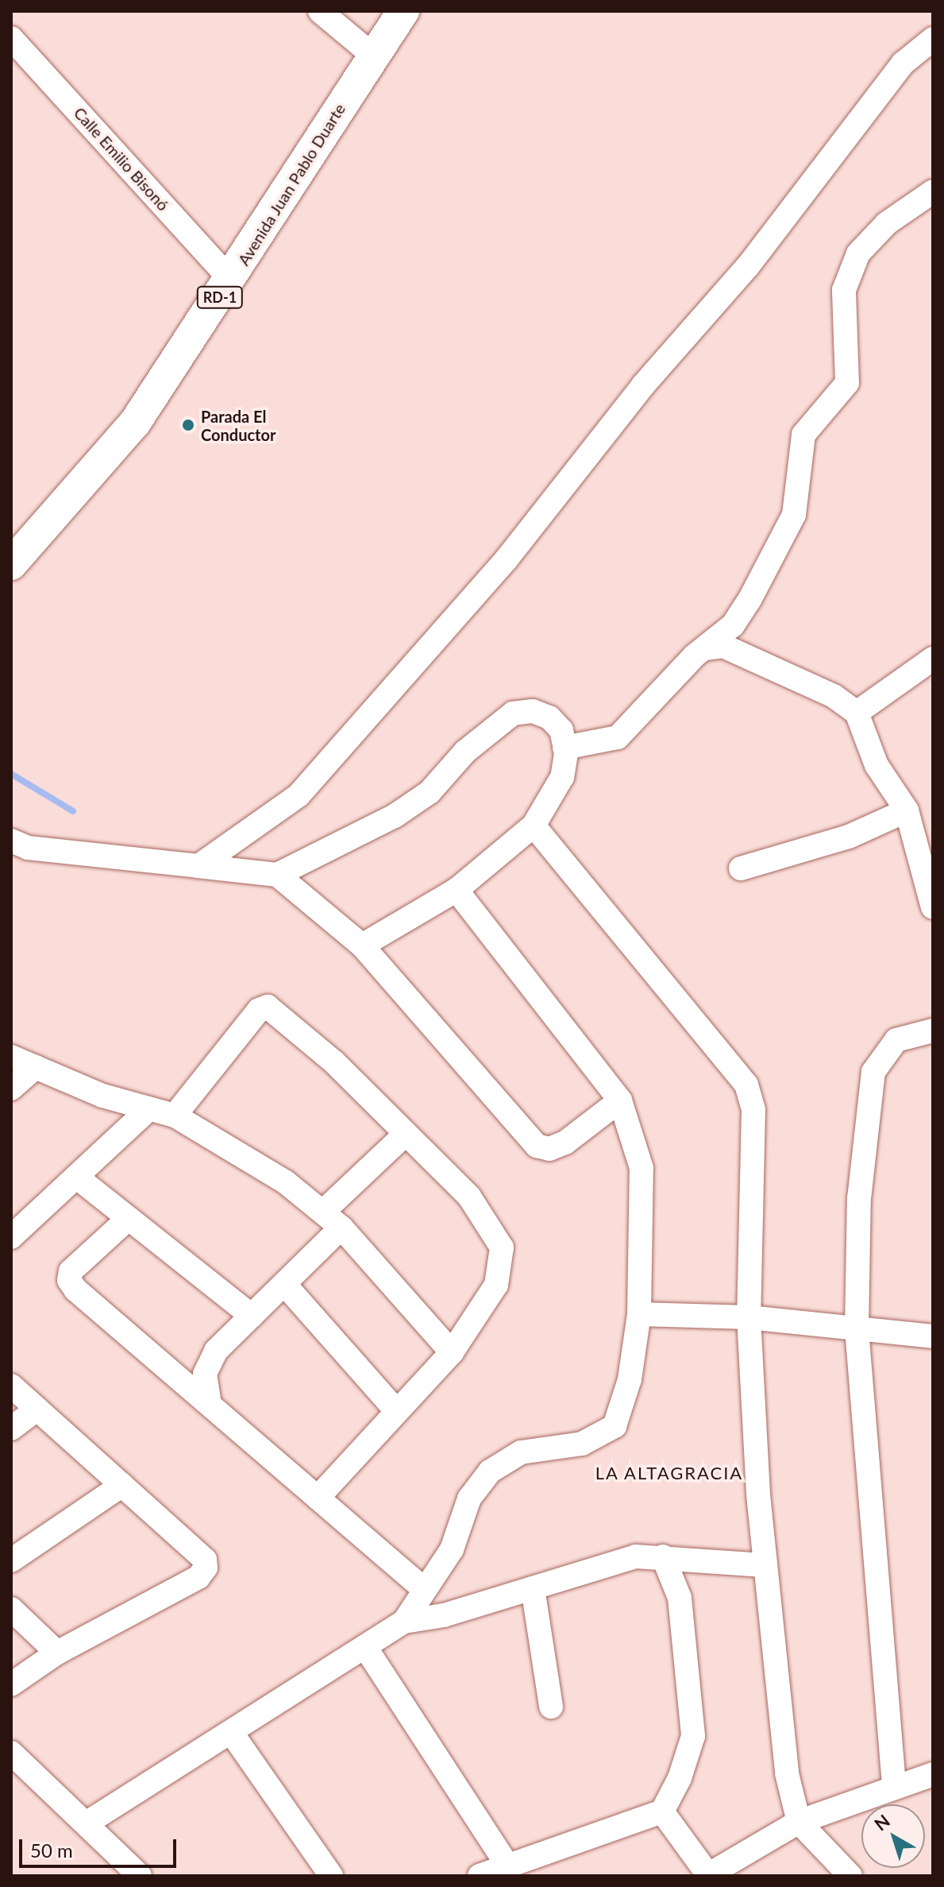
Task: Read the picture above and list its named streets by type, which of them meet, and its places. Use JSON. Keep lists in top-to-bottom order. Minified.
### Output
{"streets":{"main road":["Avenida Juan Pablo Duarte","RD-1"],"street":["Calle Emilio Bisonó"]},"crossings":[["Calle Emilio Bisonó","Avenida Juan Pablo Duarte"]],"districts":["LA ALTAGRACIA"],"places":["Parada El Conductor"],"scale_bar":"50 m","north":"top left"}
